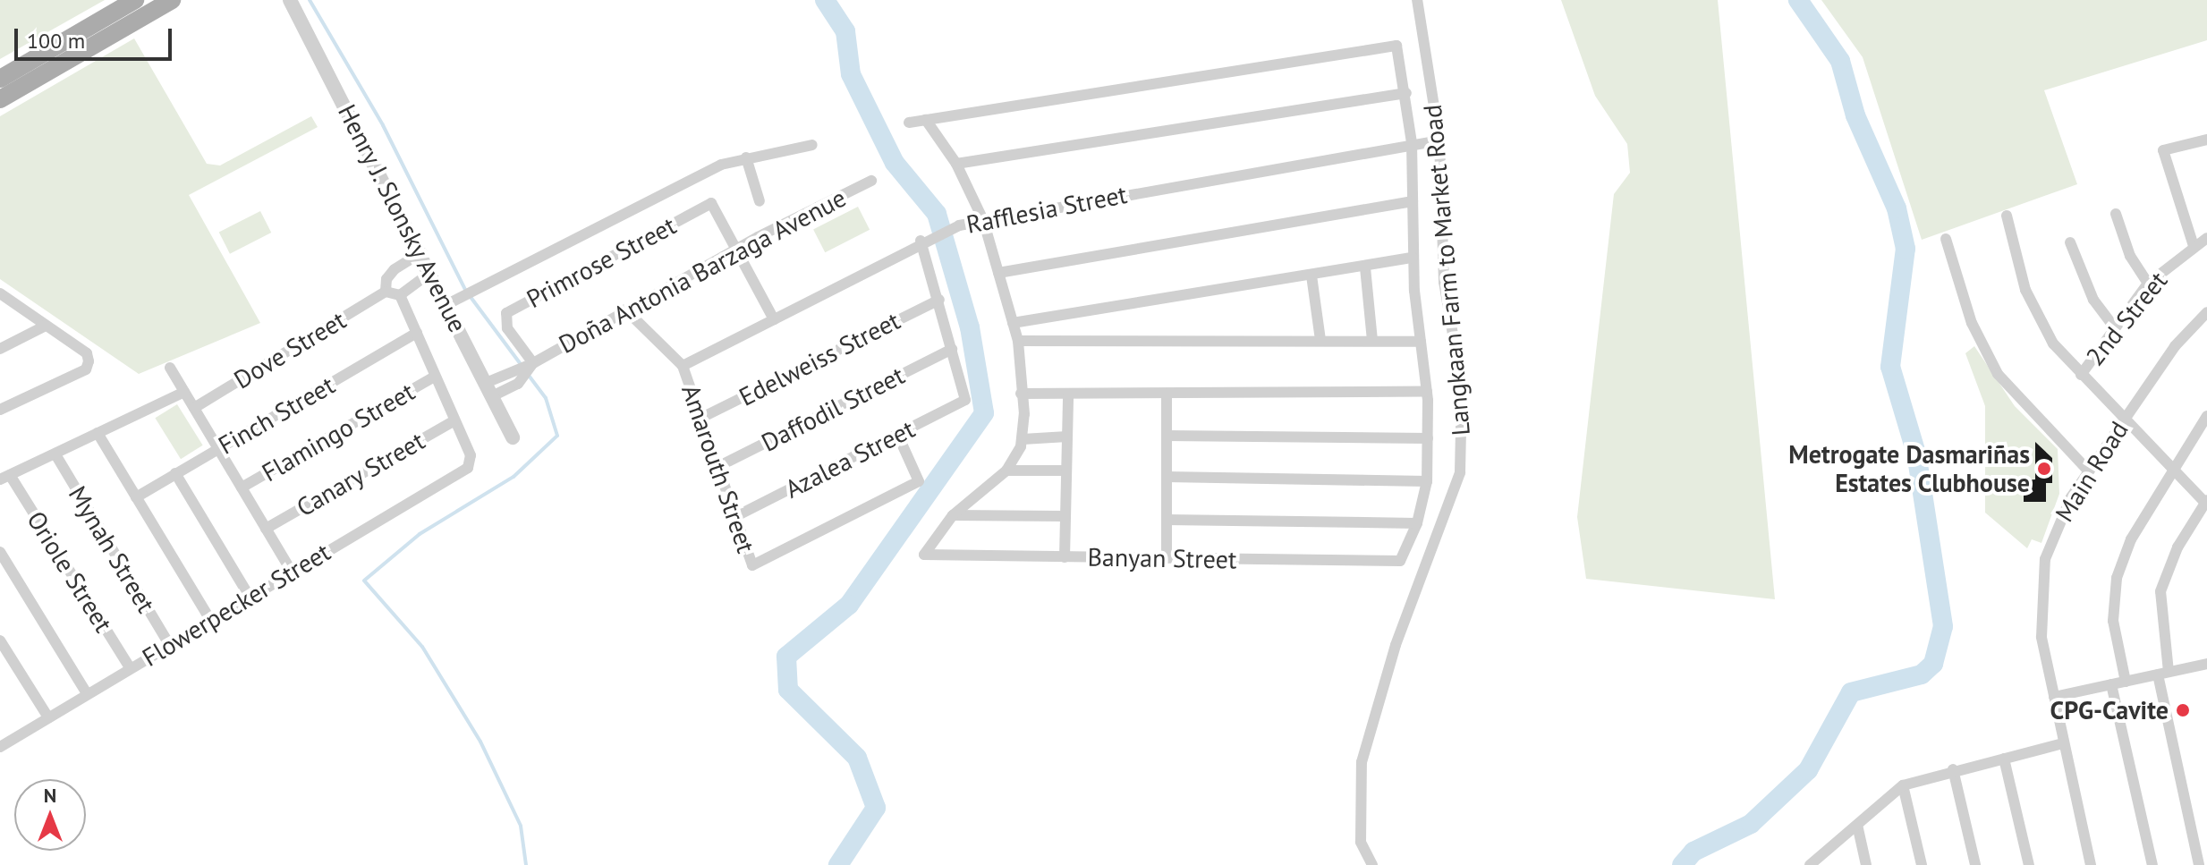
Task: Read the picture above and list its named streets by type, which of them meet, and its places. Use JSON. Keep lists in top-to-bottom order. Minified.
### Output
{"streets":{"street":["Rafflesia Street","Henry J. Slonsky Avenue","Primrose Street","Langkaan Farm to Market Road","Doña Antonia Barzaga Avenue","2nd Street","Dove Street","Edelweiss Street","Daffodil Street","Finch Street","Flamingo Street","Azalea Street","Amarouth Street","Main Road","Canary Street","Mynah Street","Banyan Street","Oriole Street","Flowerpecker Street"]},"crossings":[["Rafflesia Street","Langkaan Farm to Market Road"],["Rafflesia Street","Amarouth Street"],["Henry J. Slonsky Avenue","Doña Antonia Barzaga Avenue"],["Henry J. Slonsky Avenue","Dove Street"],["Primrose Street","Doña Antonia Barzaga Avenue"],["Doña Antonia Barzaga Avenue","Amarouth Street"],["Edelweiss Street","Amarouth Street"],["Daffodil Street","Azalea Street"],["Daffodil Street","Amarouth Street"],["Azalea Street","Amarouth Street"],["Canary Street","Flowerpecker Street"],["Mynah Street","Flowerpecker Street"],["Oriole Street","Flowerpecker Street"]],"places":["Metrogate Dasmariñas Estates Clubhouse","CPG-Cavite"],"scale_bar":"100 m","north":"top"}
